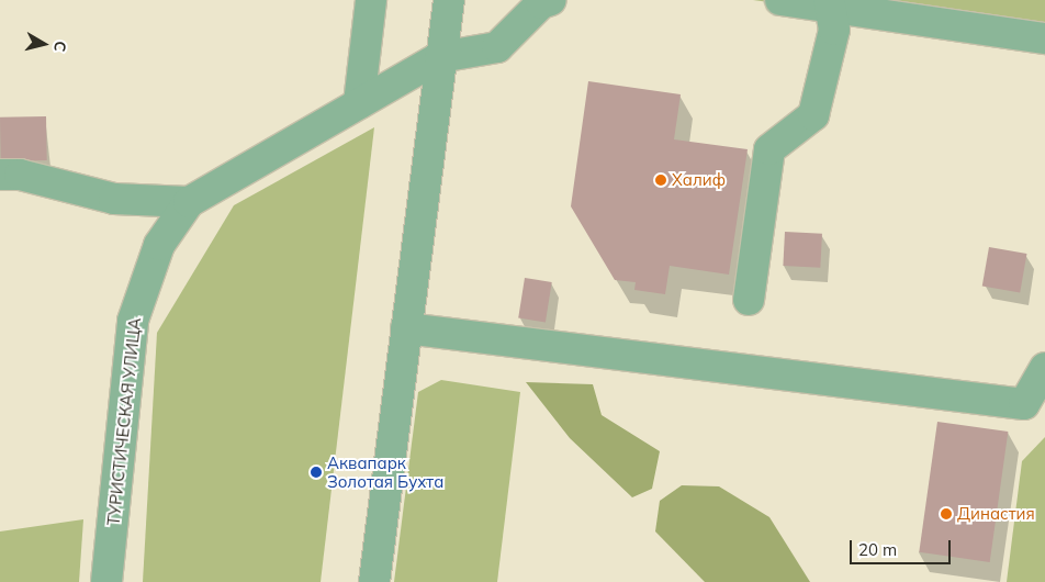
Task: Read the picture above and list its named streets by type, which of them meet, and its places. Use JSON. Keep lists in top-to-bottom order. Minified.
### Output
{"streets":{"street":["ТУРИСТИЧЕСКАЯ УЛИЦА"]},"places":["Халиф","Аквапарк Золотая Бухта","Династия"],"scale_bar":"20 m","north":"right"}
